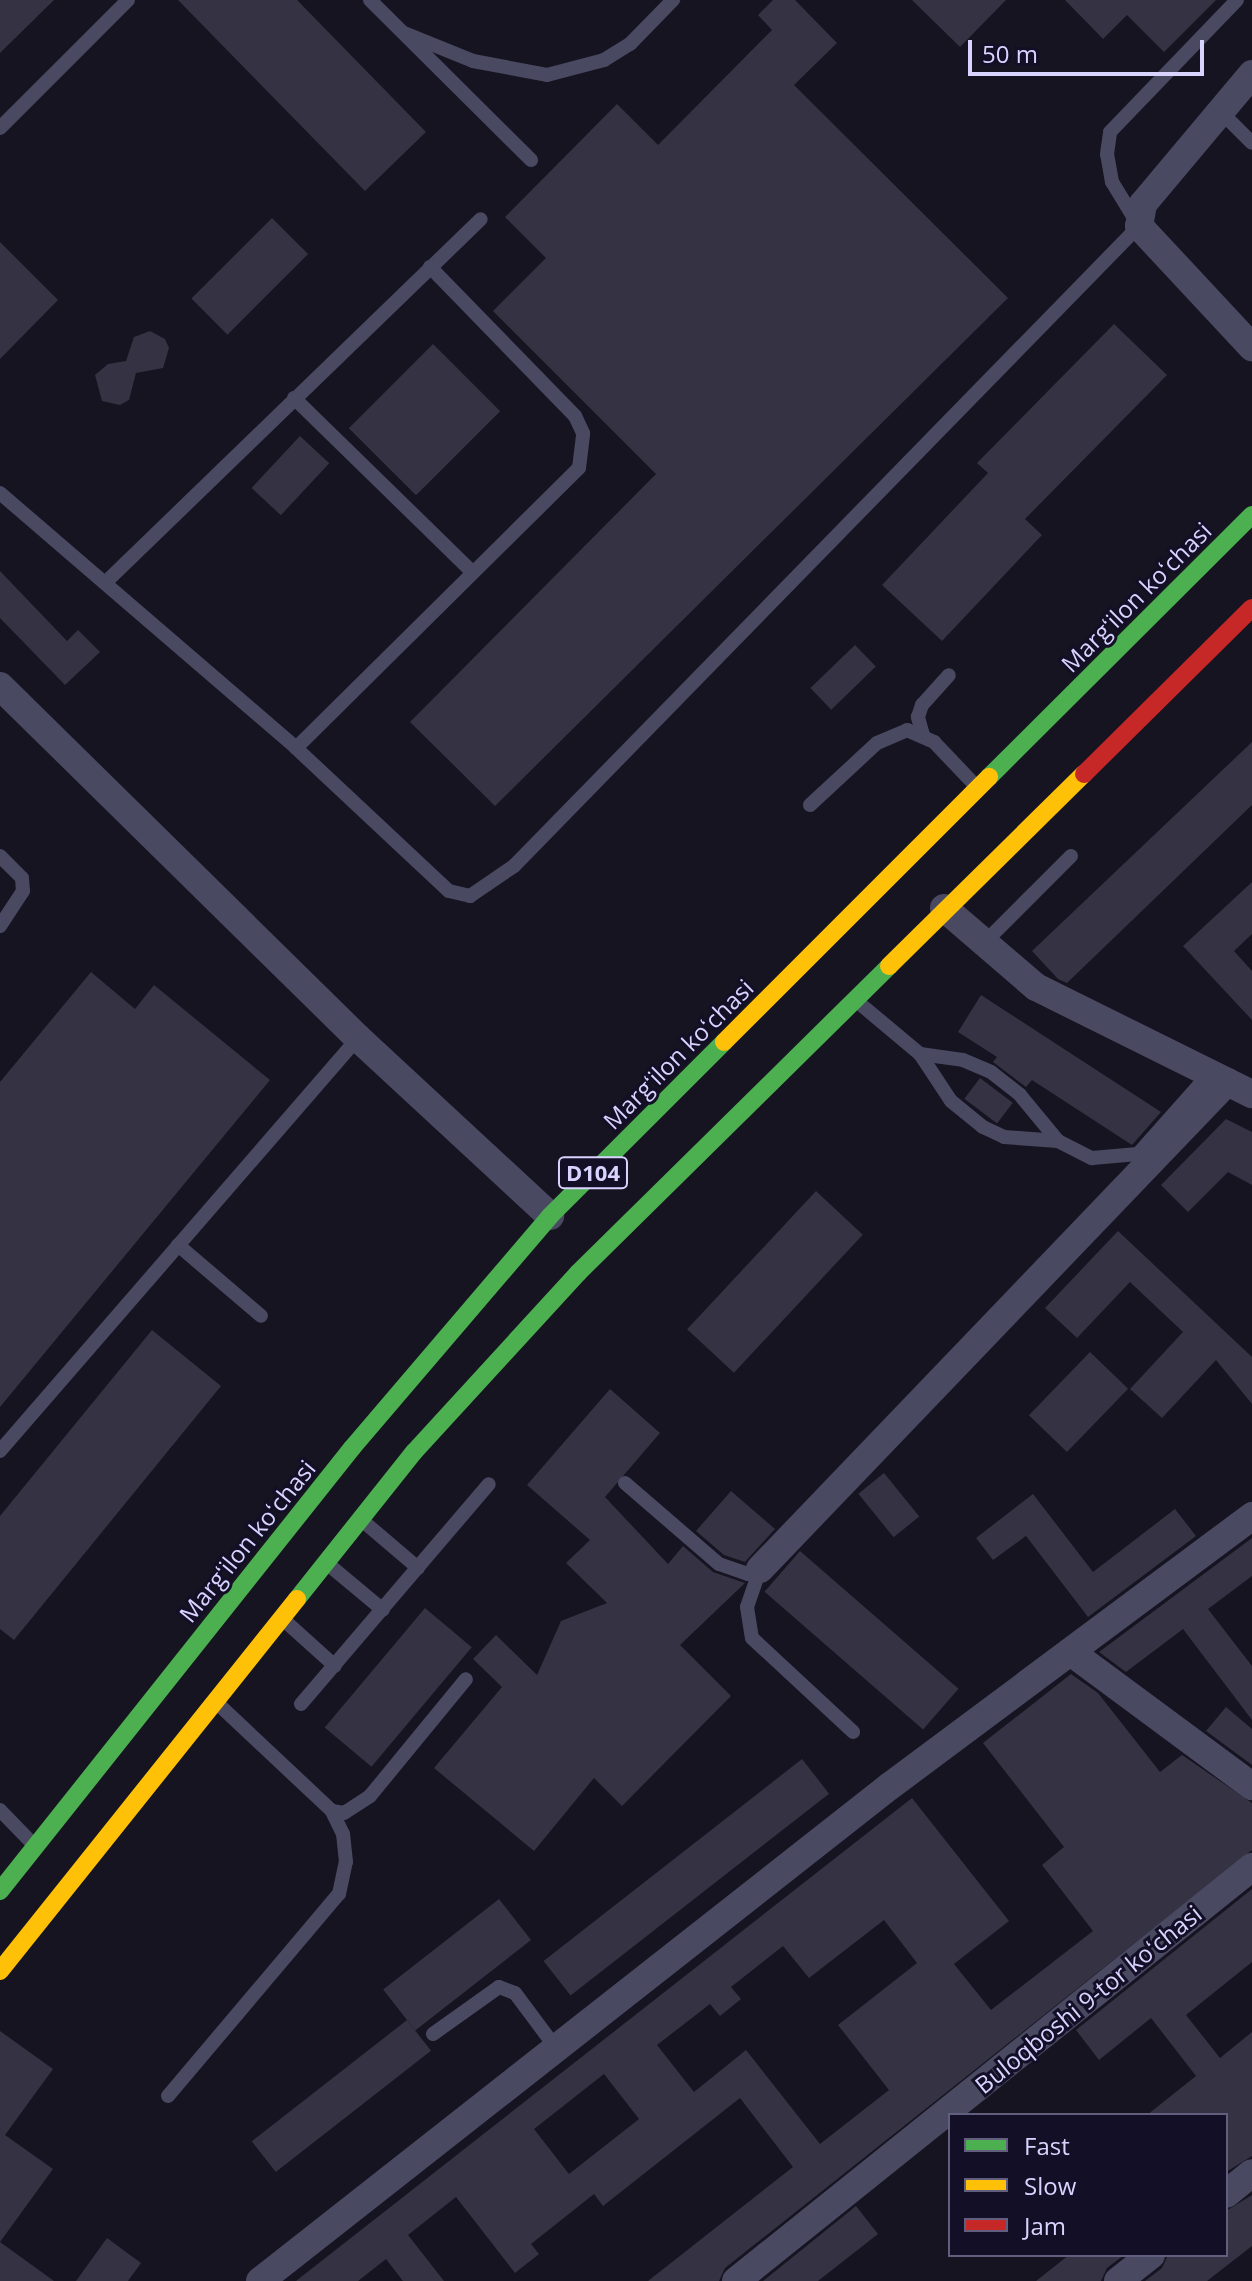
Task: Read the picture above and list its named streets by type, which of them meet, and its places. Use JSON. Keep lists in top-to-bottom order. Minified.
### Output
{"streets":{"main road":["Margʻilon koʻchasi","D104"],"street":["Buloqboshi 9-tor koʻchasi"]},"legend":["Fast","Slow","Jam"],"scale_bar":"50 m"}
